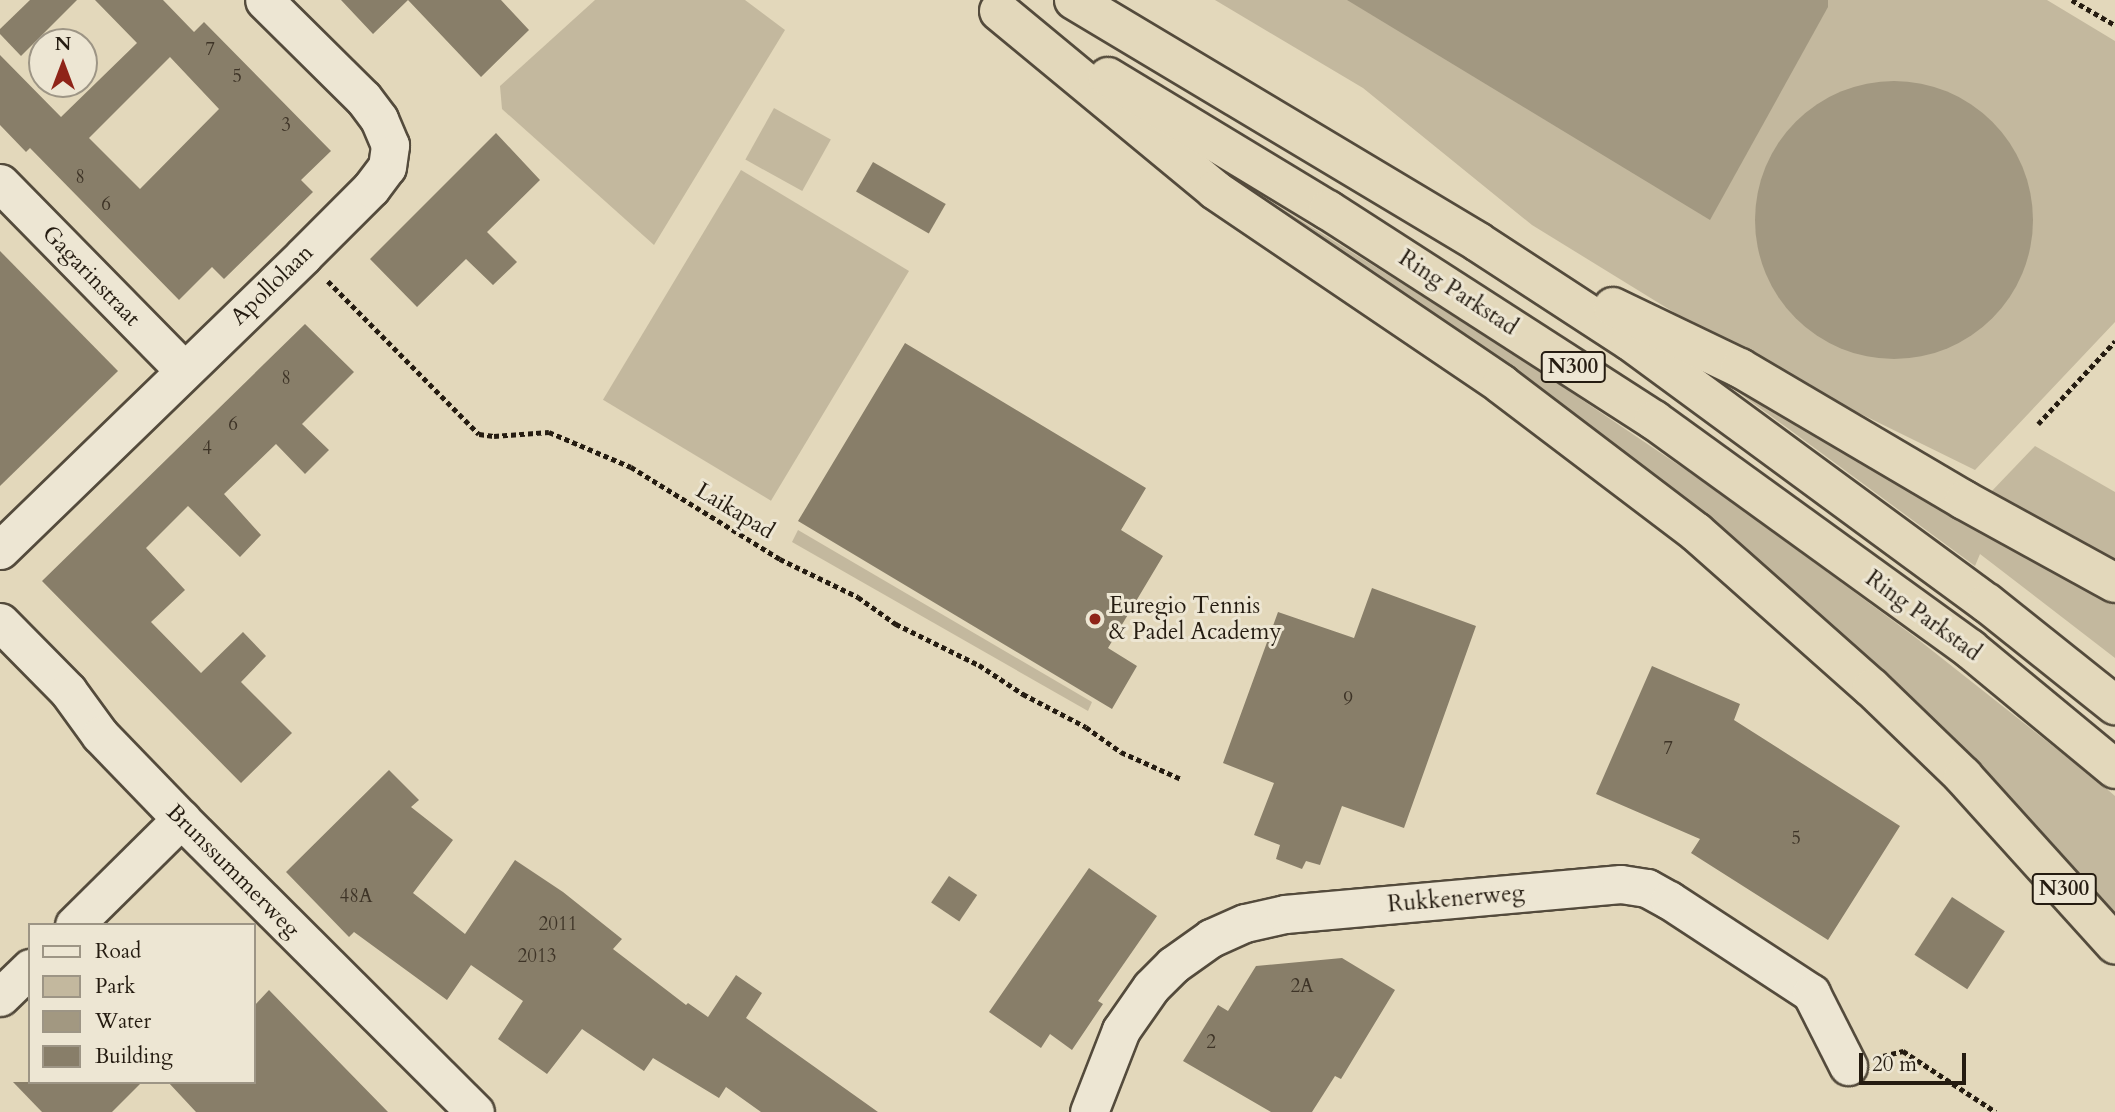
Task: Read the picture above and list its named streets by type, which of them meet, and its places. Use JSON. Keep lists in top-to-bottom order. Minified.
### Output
{"streets":{"highway":["Ring Parkstad","N300"],"street":["Gagarinstraat","Apollolaan","Brunssummerweg","Rukkenerweg"],"path":["Laikapad"]},"crossings":[["Gagarinstraat","Apollolaan"],["Apollolaan","Laikapad"],["Ring Parkstad","N300"]],"places":["Euregio Tennis & Padel Academy"],"house_numbers":["7","5","3","8","6","8","6","4","9","7","5","48A","2011","2013","2A","2"],"legend":["Road","Park","Water","Building"],"scale_bar":"20 m","north":"top"}
